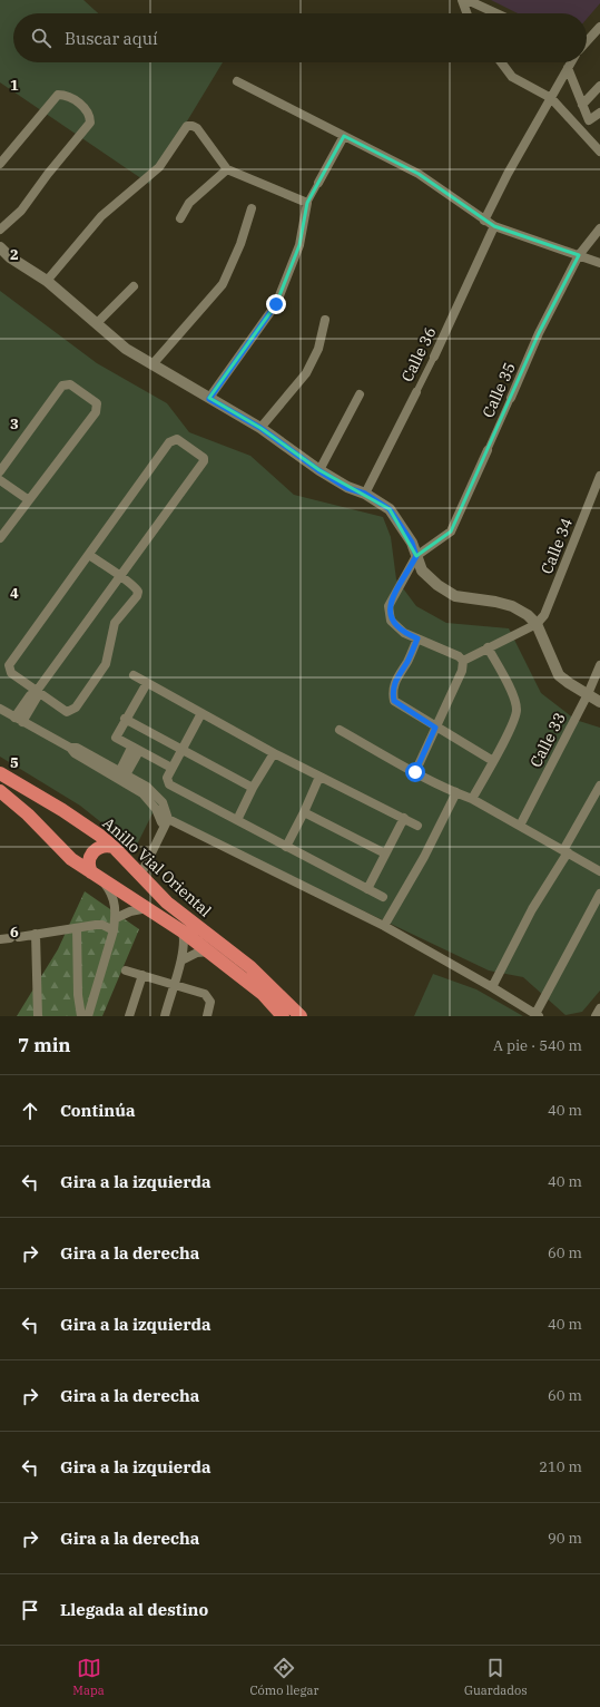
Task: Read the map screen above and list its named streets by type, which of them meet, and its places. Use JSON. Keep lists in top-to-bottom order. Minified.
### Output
{"streets":{"highway":["Anillo Vial Oriental"],"street":["Calle 36","Calle 35","Calle 34","Calle 33"]},"page":{"search":"Buscar aquí","heading":["7 min","A pie · 540 m"],"list":[["Continúa","40 m"],["Gira a la izquierda","40 m"],["Gira a la derecha","60 m"],["Gira a la izquierda","40 m"],["Gira a la derecha","60 m"],["Gira a la izquierda","210 m"],["Gira a la derecha","90 m"],"Llegada al destino"],"nav":["Mapa","Cómo llegar","Guardados"]},"grid":{"rows":["1","2","3","4","5","6"]}}
